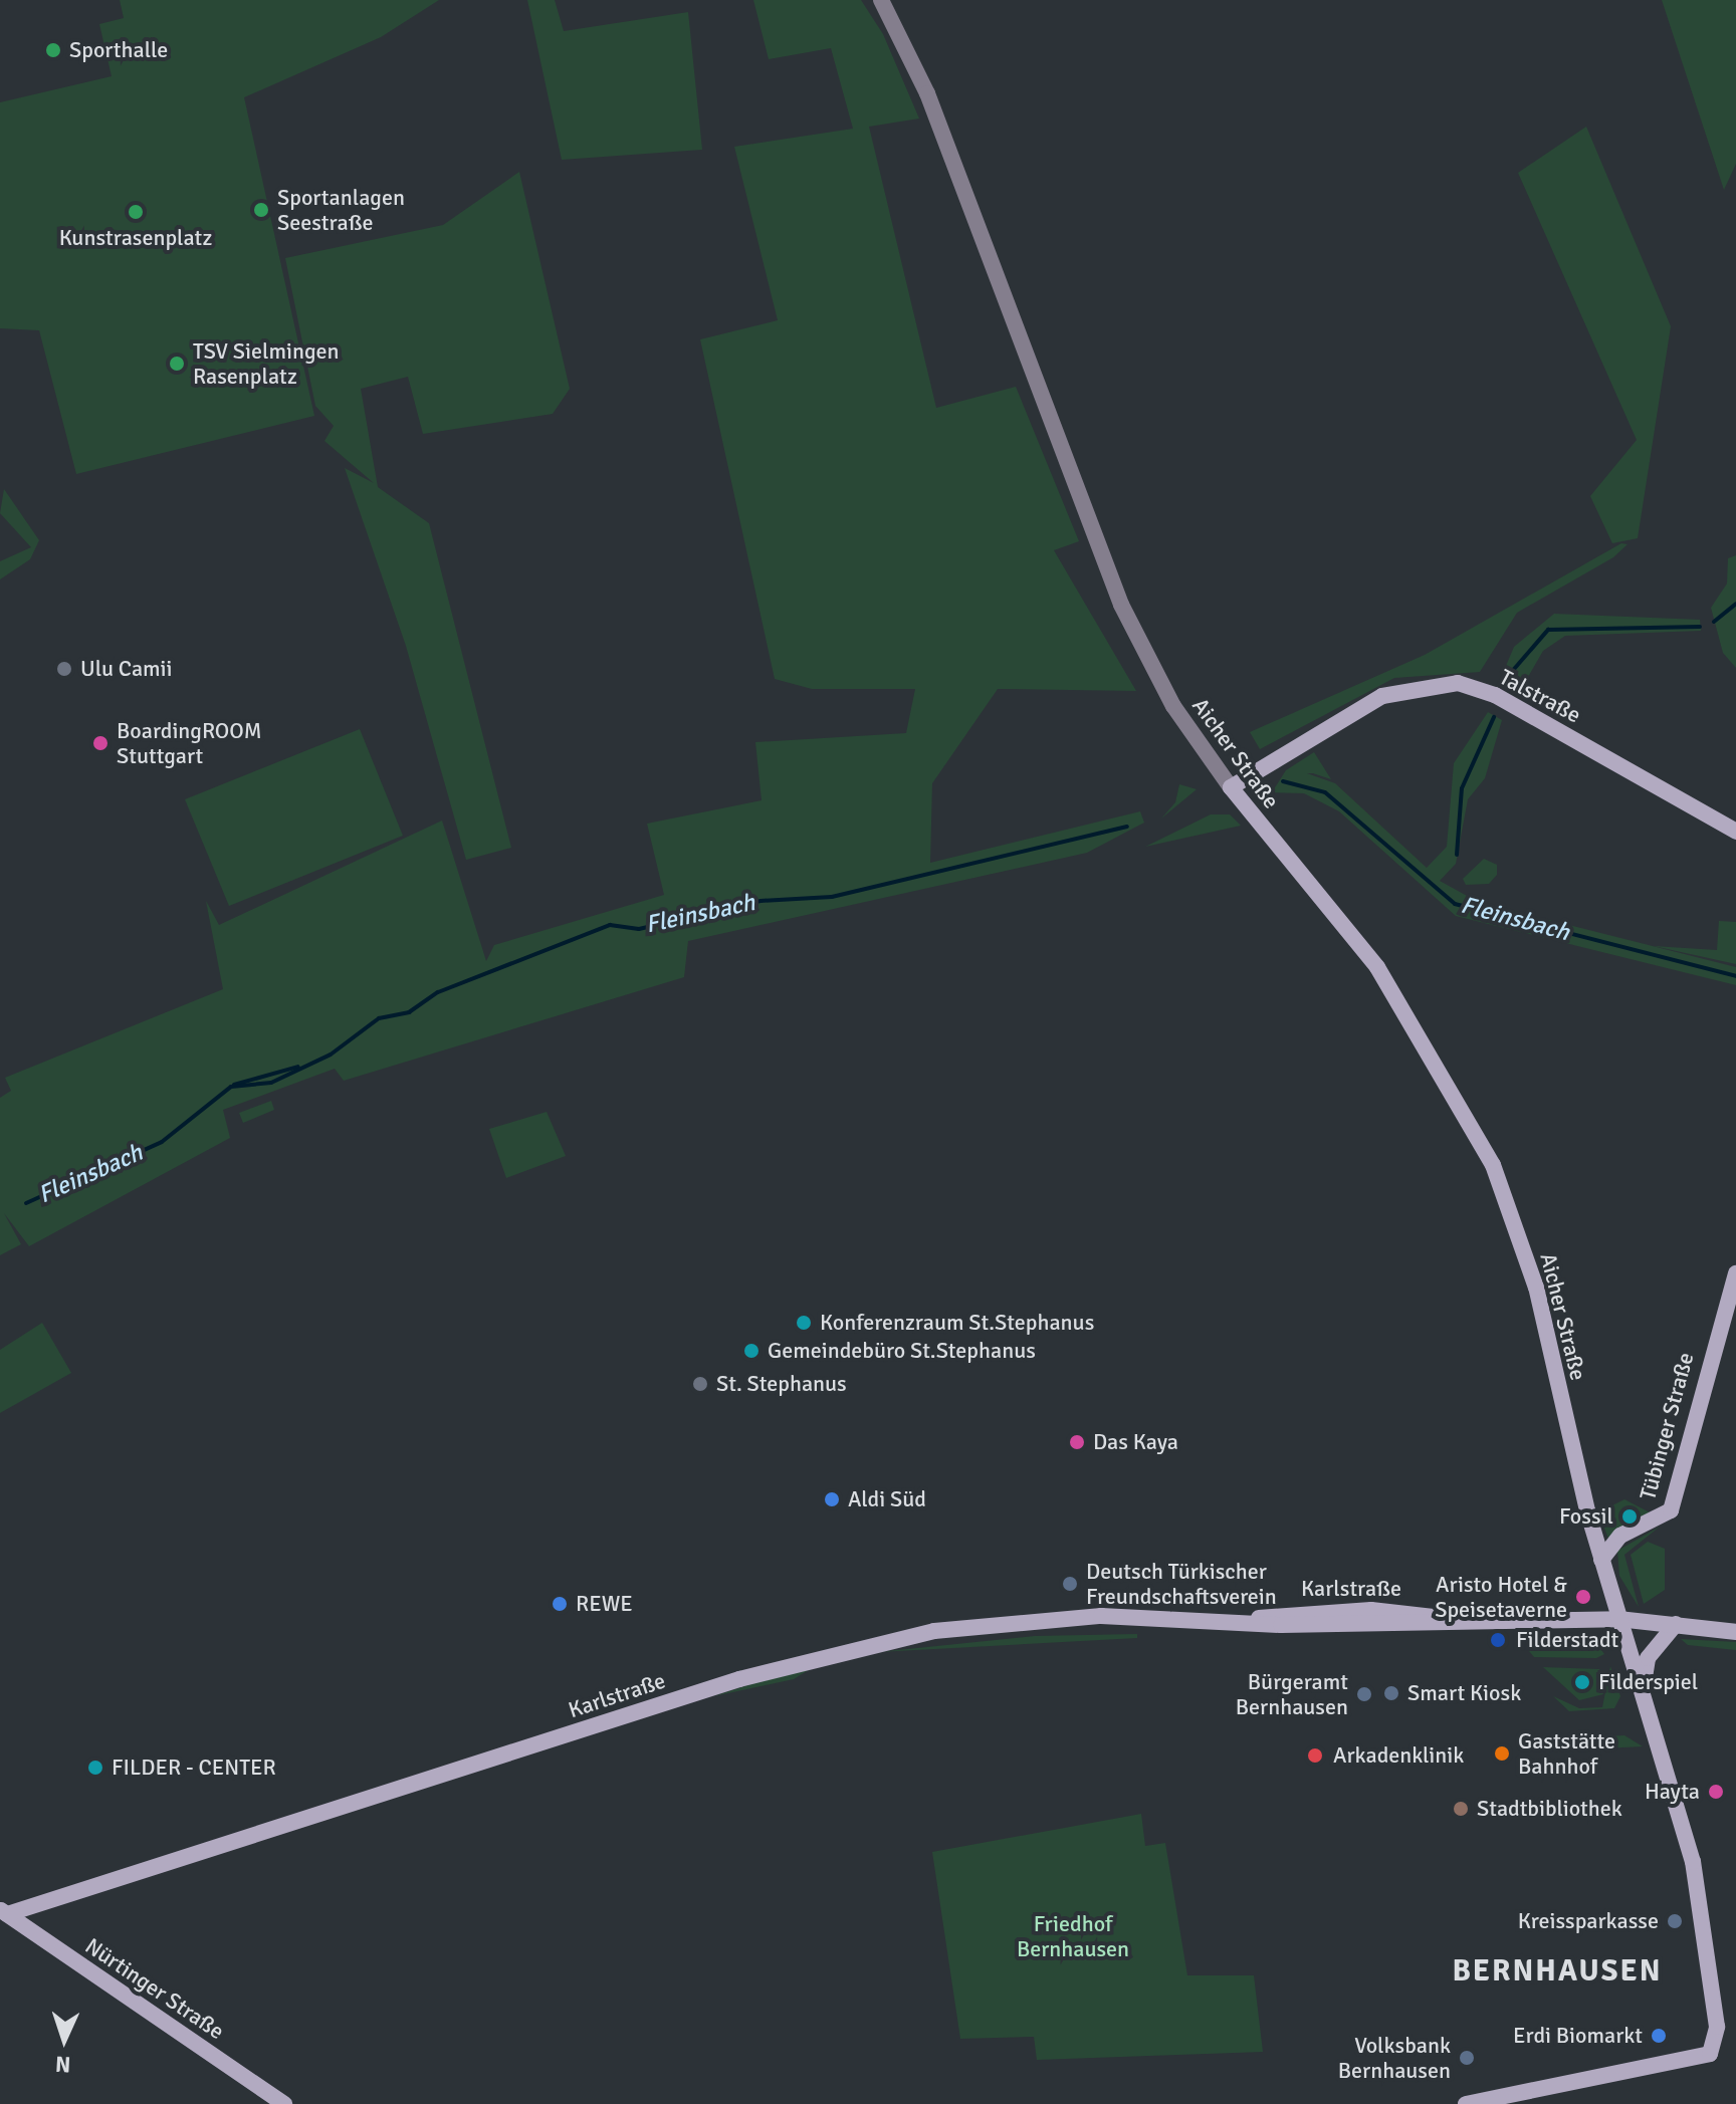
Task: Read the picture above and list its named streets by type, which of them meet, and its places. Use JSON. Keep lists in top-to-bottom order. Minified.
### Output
{"streets":{"main road":["Talstraße","Aicher Straße","Tübinger Straße","Karlstraße","Nürtinger Straße"]},"crossings":[["Talstraße","Aicher Straße"],["Aicher Straße","Tübinger Straße"],["Aicher Straße","Karlstraße"],["Karlstraße","Nürtinger Straße"]],"districts":["BERNHAUSEN"],"water":["Fleinsbach"],"parks":["Friedhof Bernhausen"],"places":["Sporthalle","Sportanlagen Seestraße","Kunstrasenplatz","TSV Sielmingen Rasenplatz","Ulu Camii","BoardingROOM Stuttgart","Konferenzraum St.Stephanus","Gemeindebüro St.Stephanus","St. Stephanus","Das Kaya","Aldi Süd","Fossil","Deutsch Türkischer Freundschaftsverein","Aristo Hotel & Speisetaverne","REWE","Filderstadt","Filderspiel","Smart Kiosk","Bürgeramt Bernhausen","Gaststätte Bahnhof","Arkadenklinik","FILDER - CENTER","Hayta","Stadtbibliothek","Kreissparkasse","Erdi Biomarkt","Volksbank Bernhausen"],"north":"bottom"}
